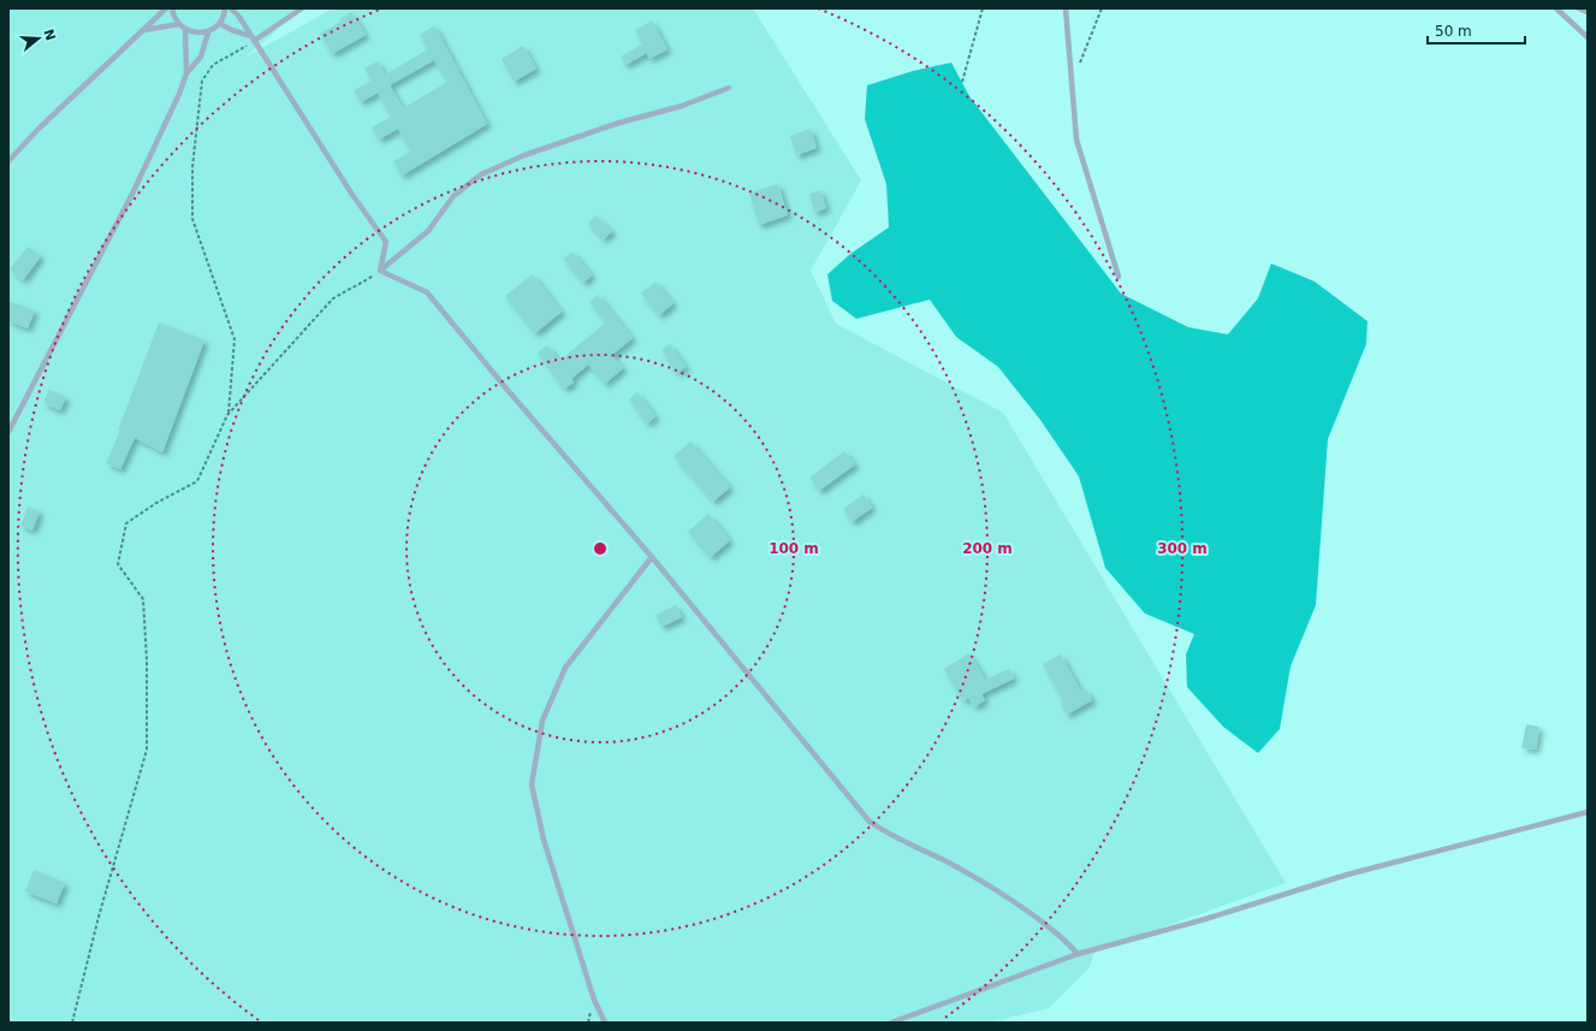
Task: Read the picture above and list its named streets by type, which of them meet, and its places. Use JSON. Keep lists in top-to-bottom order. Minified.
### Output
{"scale_bar":"50 m","north":"right","rings":["100 m","200 m","300 m"]}
